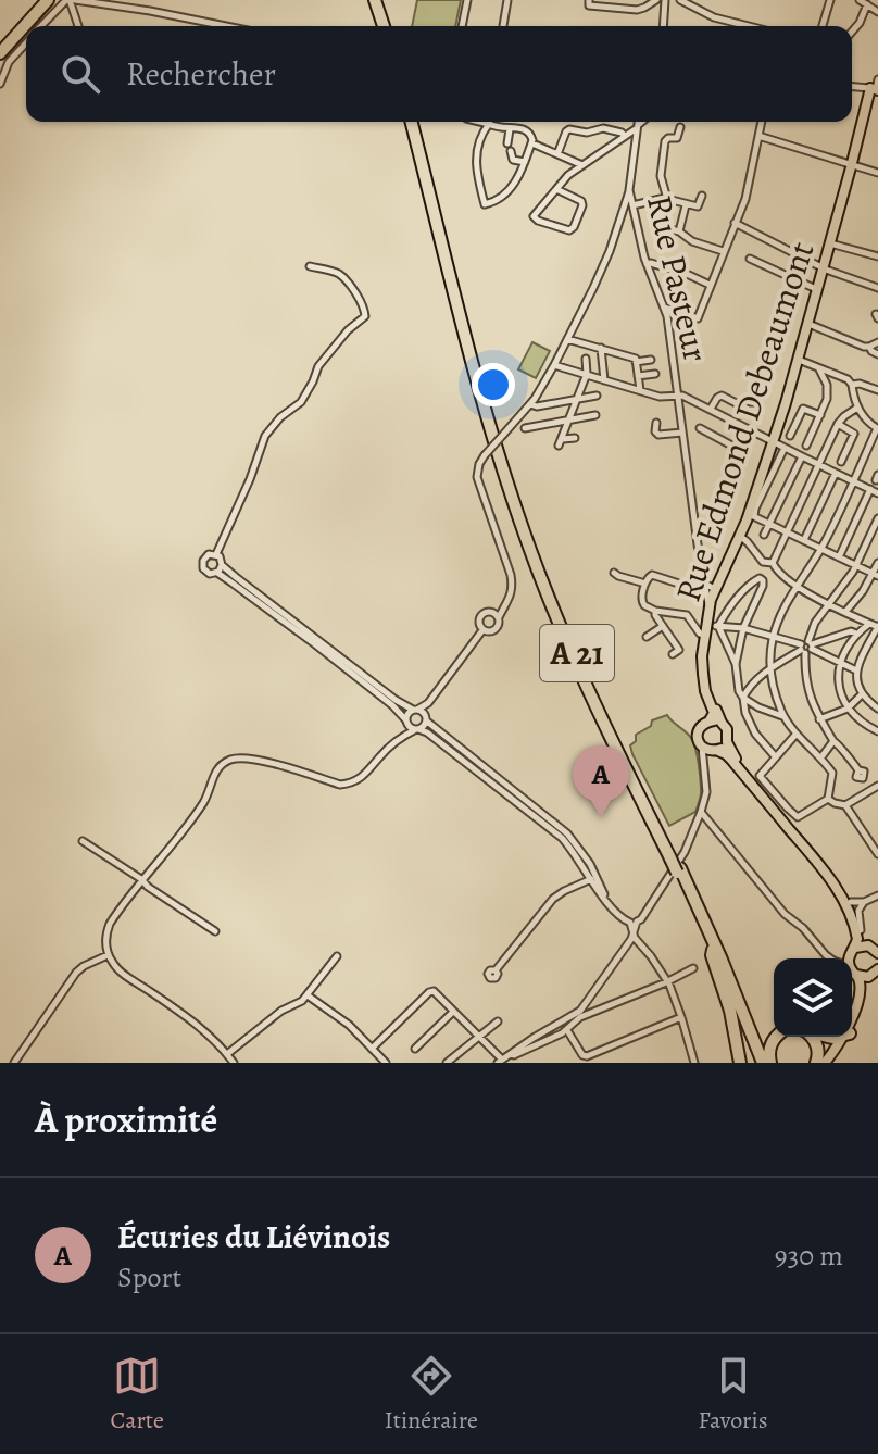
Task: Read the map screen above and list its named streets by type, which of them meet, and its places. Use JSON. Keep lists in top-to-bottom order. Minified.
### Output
{"streets":{"highway":["A 21"],"main road":["Rue Edmond Debeaumont"],"street":["Rue Pasteur"]},"crossings":[["Rue Pasteur","Rue Edmond Debeaumont"]],"page":{"search":"Rechercher","pins":"A","heading":"À proximité","list":[{"mark":"A","name":"Écuries du Liévinois","note":"Sport","value":"930 m"}],"nav":["Carte","Itinéraire","Favoris"]}}
